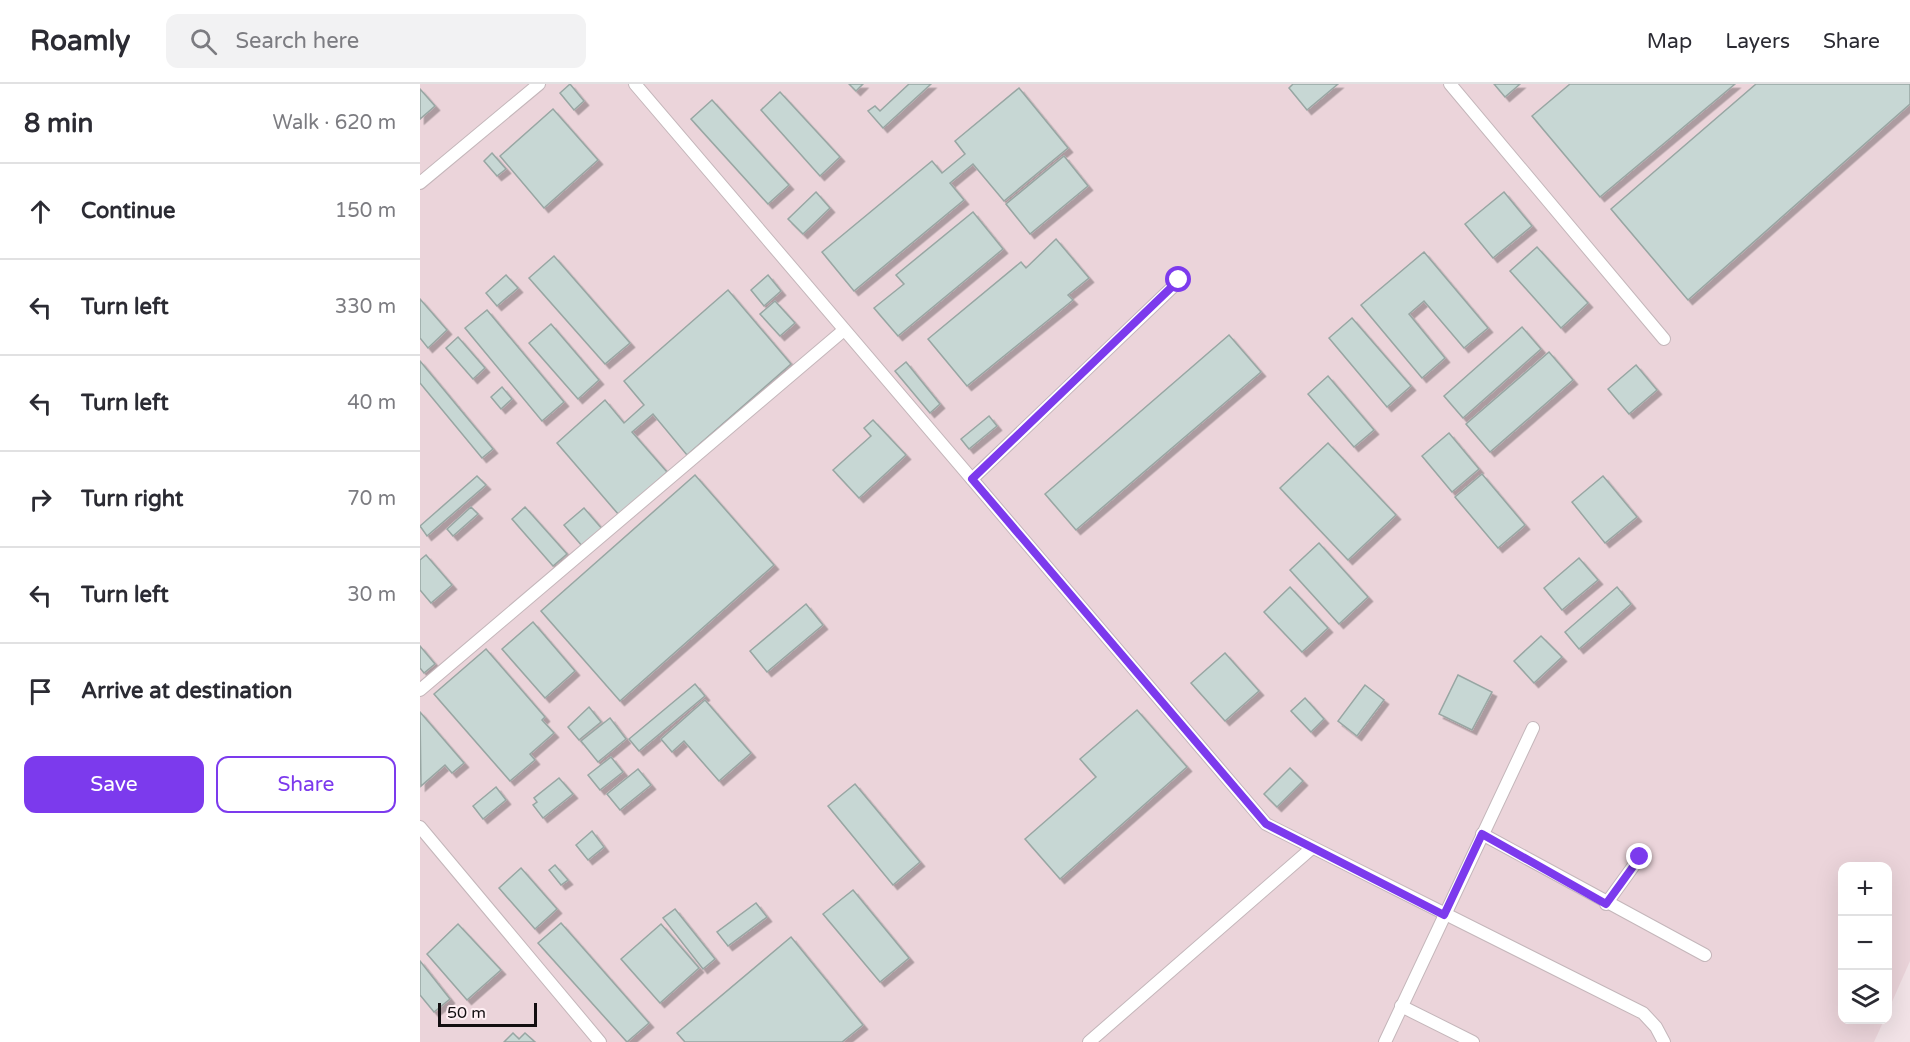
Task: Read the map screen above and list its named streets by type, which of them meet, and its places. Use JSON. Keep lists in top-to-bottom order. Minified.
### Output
{"scale_bar":"50 m","page":{"header":"Roamly","search":"Search here","nav":["Map","Layers","Share"],"heading":["8 min","Walk · 620 m"],"list":[["Continue","150 m"],["Turn left","330 m"],["Turn left","40 m"],["Turn right","70 m"],["Turn left","30 m"],"Arrive at destination"],"buttons":["Save","Share"],"map_buttons":["+","−"],"scale":"50 m"}}
